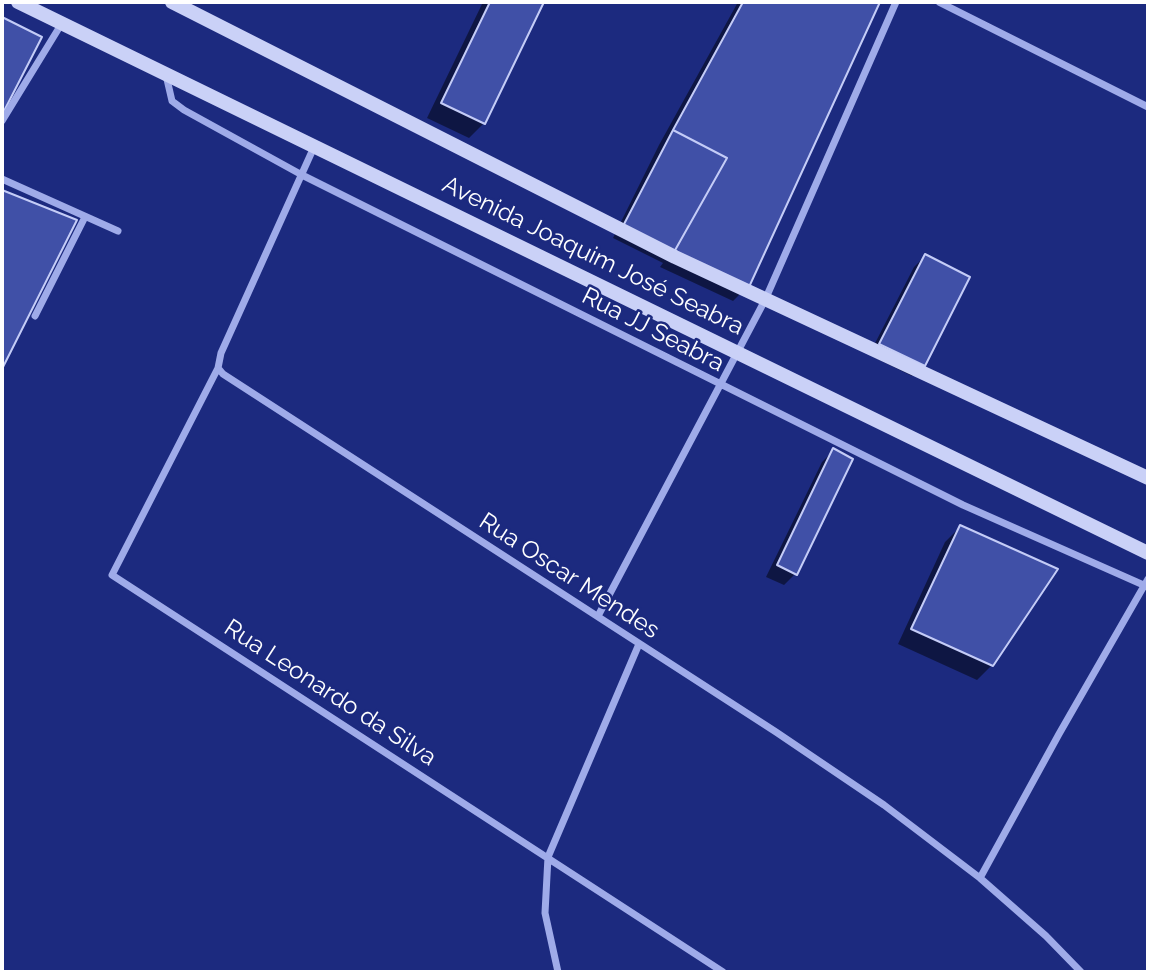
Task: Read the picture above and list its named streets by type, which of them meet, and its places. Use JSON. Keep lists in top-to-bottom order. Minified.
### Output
{"streets":{"main road":["Avenida Joaquim José Seabra"],"street":["Rua JJ Seabra","Rua Oscar Mendes","Rua Leonardo da Silva"]},"crossings":[["Avenida Joaquim José Seabra","Rua JJ Seabra"],["Rua Oscar Mendes","Rua Leonardo da Silva"]]}
